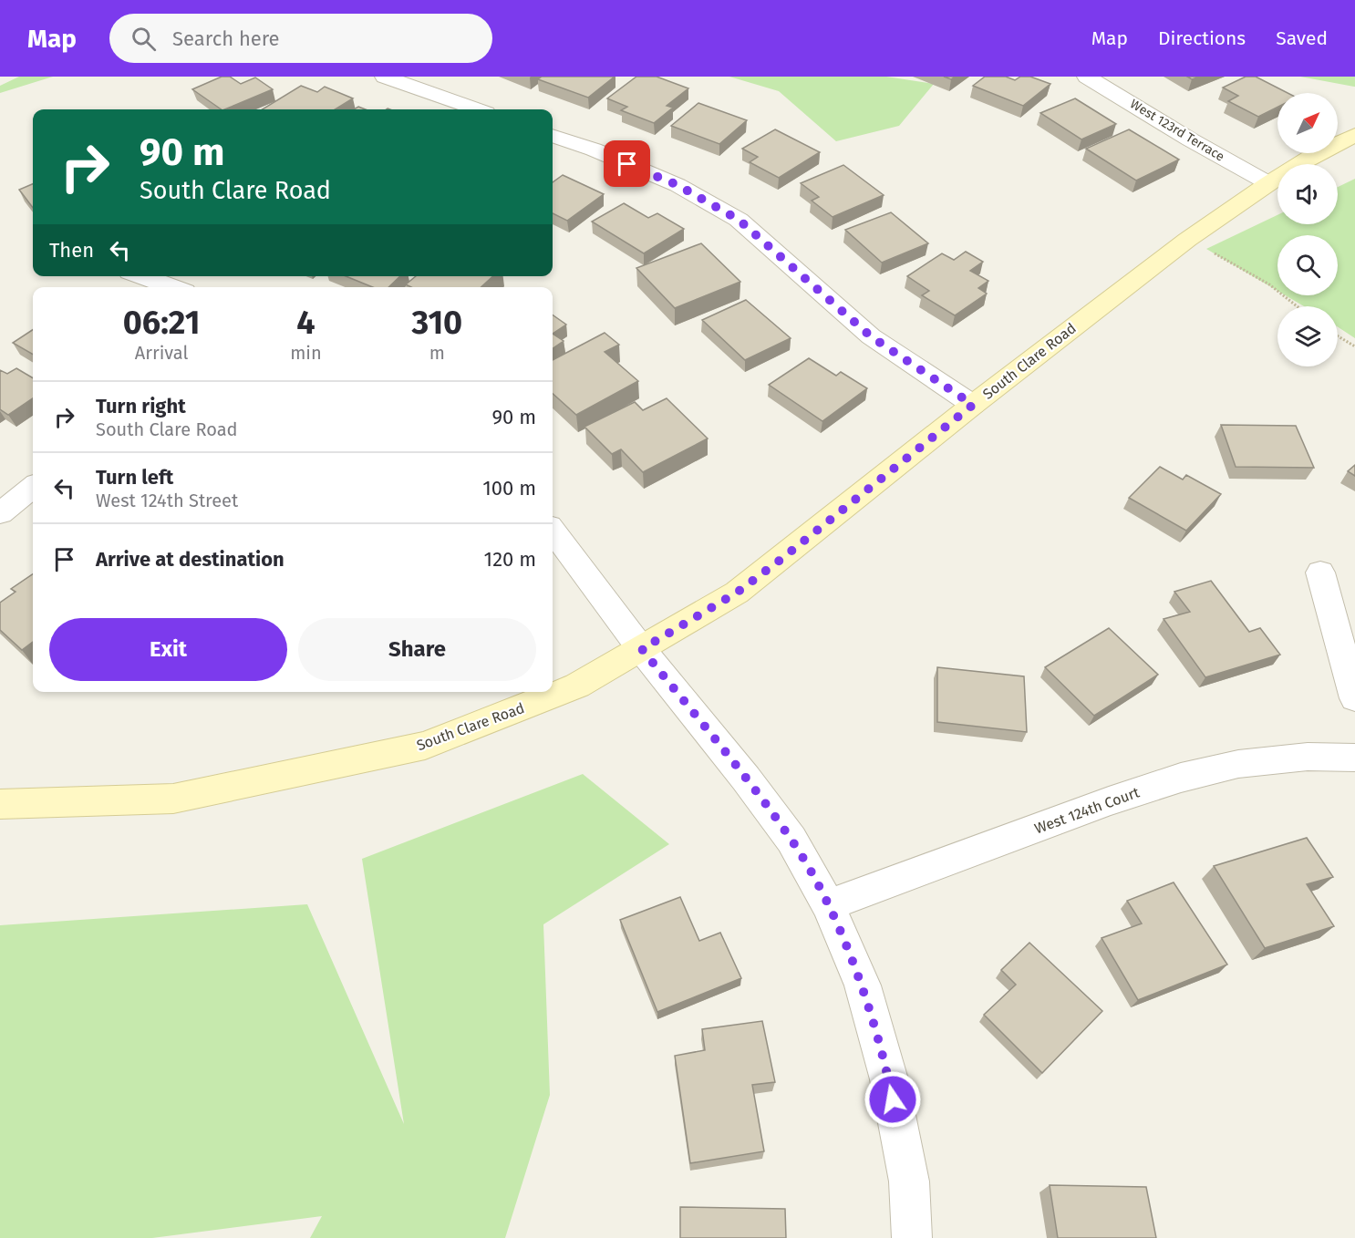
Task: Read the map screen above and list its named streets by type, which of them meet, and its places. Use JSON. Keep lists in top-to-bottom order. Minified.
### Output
{"streets":{"street":["West 123rd Terrace","South Clare Road","West 124th Court"]},"crossings":[["West 123rd Terrace","South Clare Road"]],"north":"top right","page":{"header":"Map","search":"Search here","nav":["Map","Directions","Saved"],"turn":["90 m","South Clare Road"],"then":"Then","eta":["06:21","Arrival","4","min","310","m"],"list":[{"name":"Turn right","note":"South Clare Road","value":"90 m"},{"name":"Turn left","note":"West 124th Street","value":"100 m"},{"name":"Arrive at destination","value":"120 m"}],"buttons":["Exit","Share"]}}
